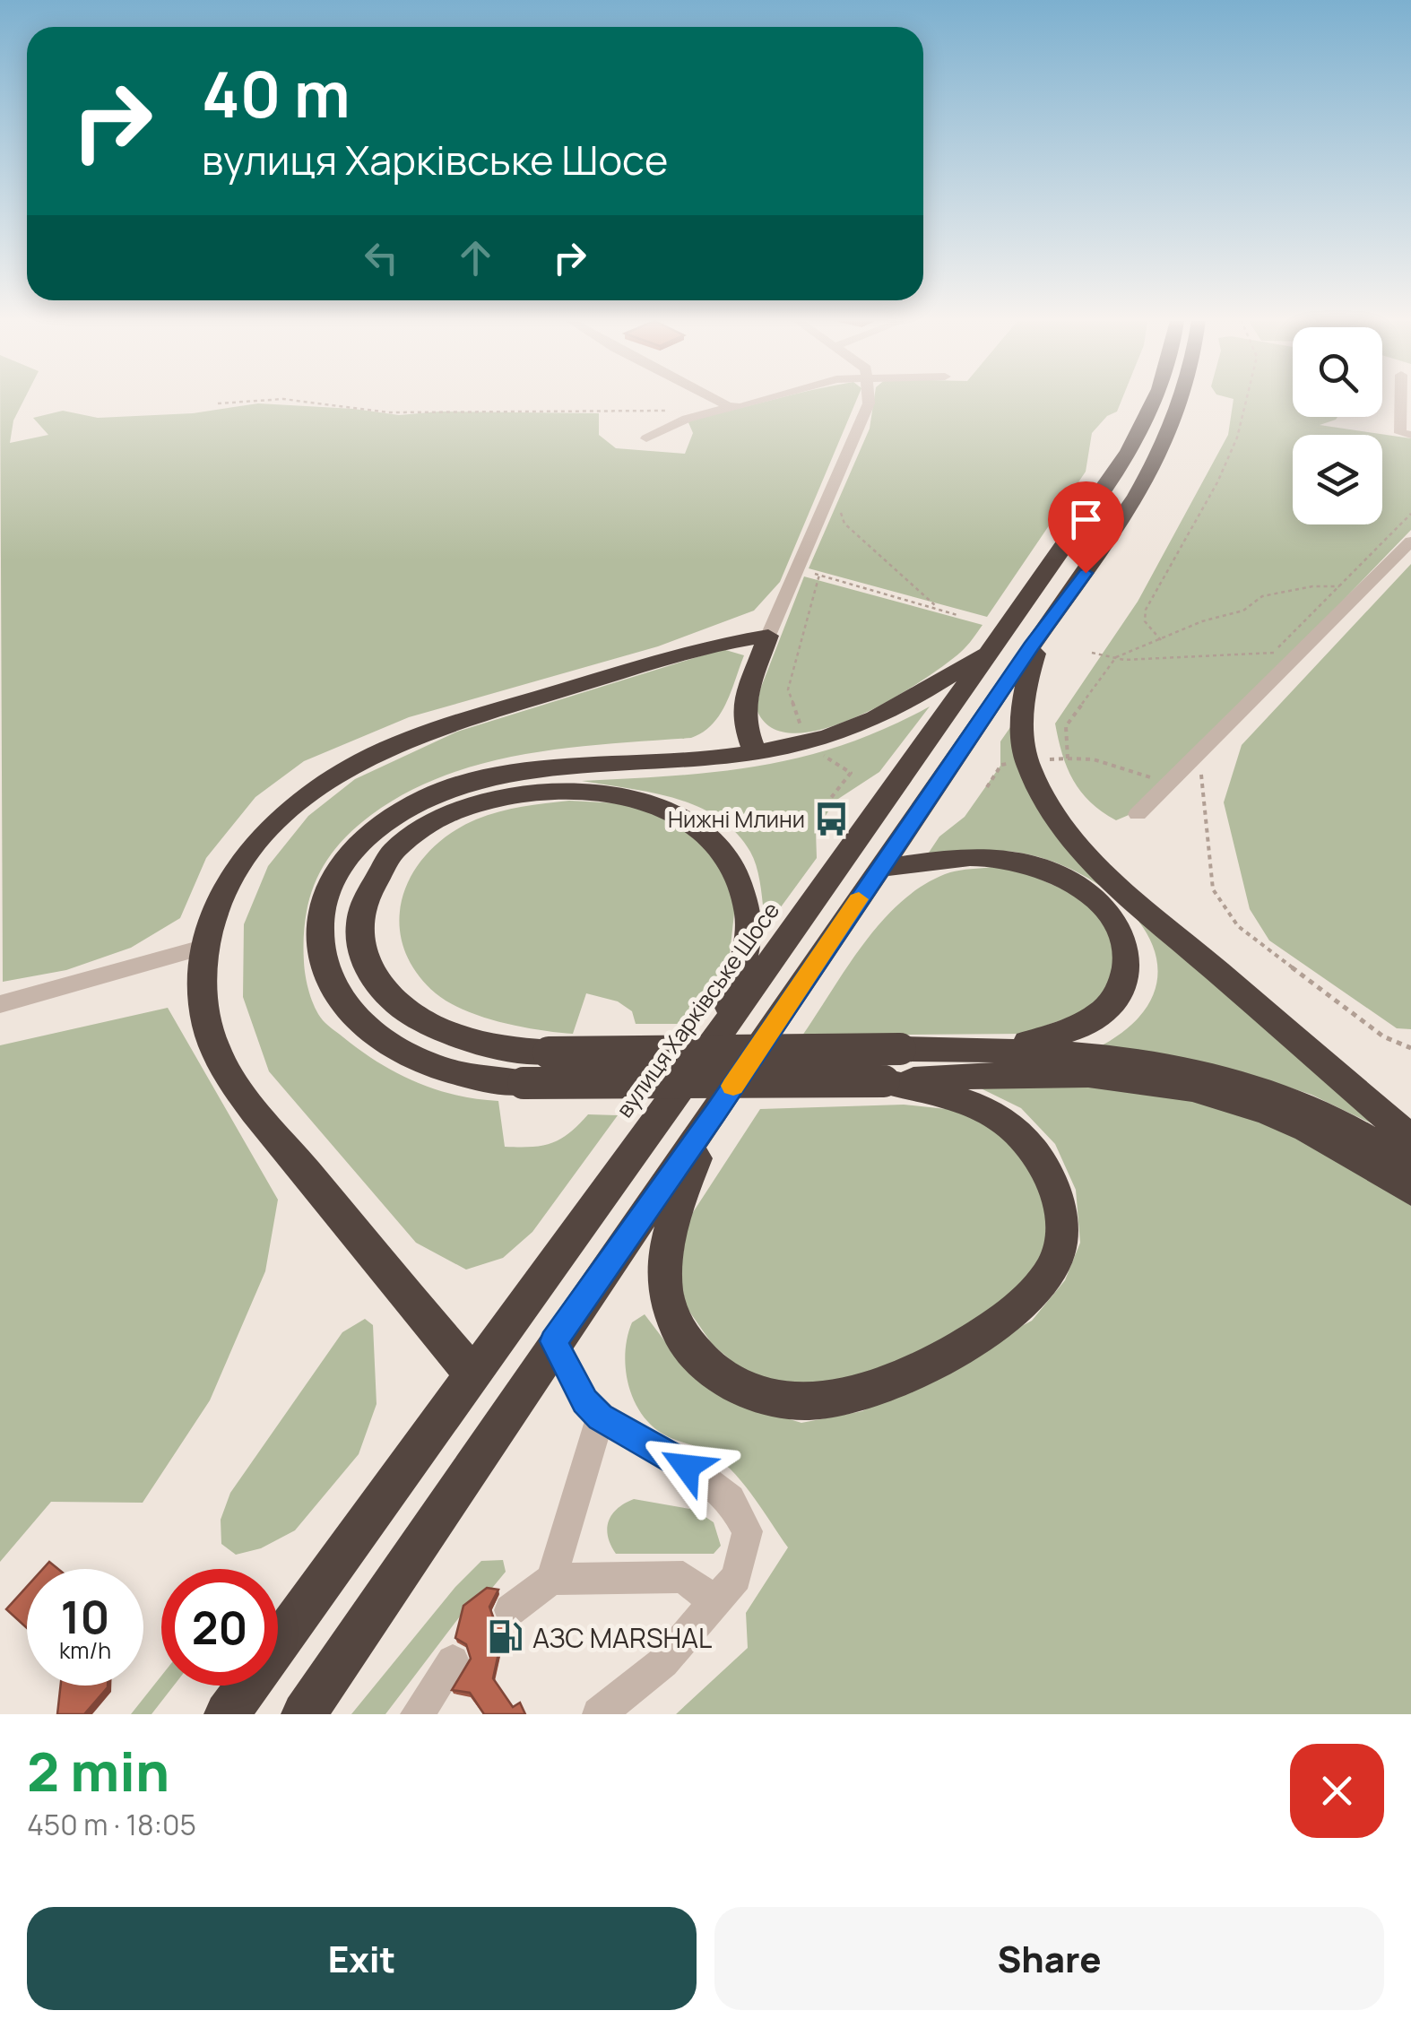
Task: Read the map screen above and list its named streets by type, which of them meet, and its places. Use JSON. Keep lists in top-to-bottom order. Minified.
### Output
{"streets":{"highway":["вулиця Харківське Шосе"]},"places":{"bus stop":["Нижні Млини"],"fuel station":["АЗС MARSHAL"]},"page":{"turn":["40 m","вулиця Харківське Шосе"],"speed":"10 km/h","limit":"20","heading":["2 min","450 m · 18:05"],"buttons":["Exit","Share"]}}
